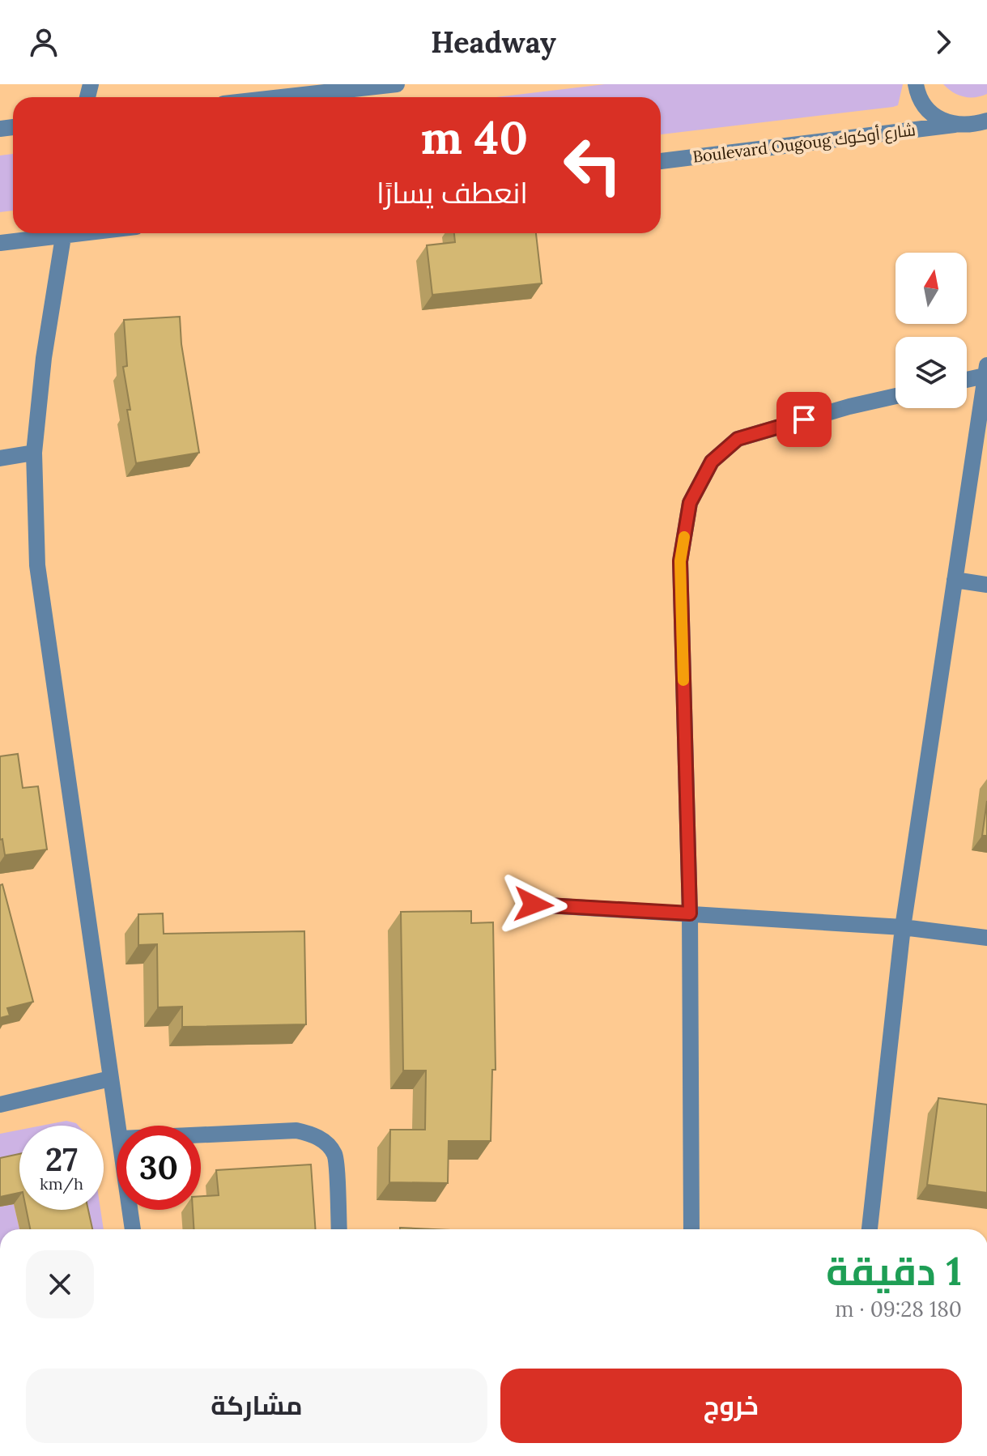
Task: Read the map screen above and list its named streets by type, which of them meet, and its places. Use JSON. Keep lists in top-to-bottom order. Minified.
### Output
{"streets":{"street":["Boulevard Ougoug شارع أوكوك"]},"north":"top","page":{"header":"Headway","turn":["40 m","انعطف يسارًا"],"speed":"27 km/h","limit":"30","heading":["1 دقيقة","180 m · 09:28"],"buttons":["خروج","مشاركة"]}}
